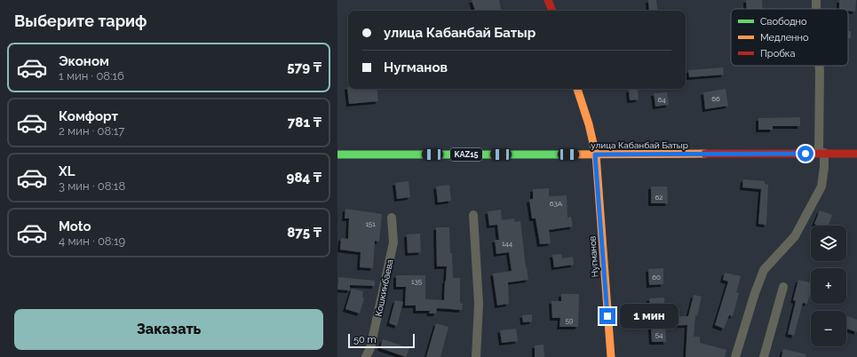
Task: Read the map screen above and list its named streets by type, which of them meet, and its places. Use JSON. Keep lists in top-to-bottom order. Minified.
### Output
{"streets":{"main road":["улица Кабанбай Батыр","KAZ15","Нугманов"],"street":["Кошкинбаева"]},"crossings":[["улица Кабанбай Батыр","Нугманов"]],"house_numbers":["66","64","62","63А","151","144","60","135","59","54"],"legend":["Свободно","Медленно","Пробка"],"scale_bar":"50 m","page":{"heading":"Выберите тариф","banner":["улица Кабанбай Батыр","Нугманов"],"list":[{"name":"Эконом","note":"1 мин · 08:16","value":"579 ₸"},{"name":"Комфорт","note":"2 мин · 08:17","value":"781 ₸"},{"name":"XL","note":"3 мин · 08:18","value":"984 ₸"},{"name":"Moto","note":"4 мин · 08:19","value":"875 ₸"}],"map_buttons":["+","−"],"buttons":"Заказать","bubble":"1 мин","scale":"50 m"}}
